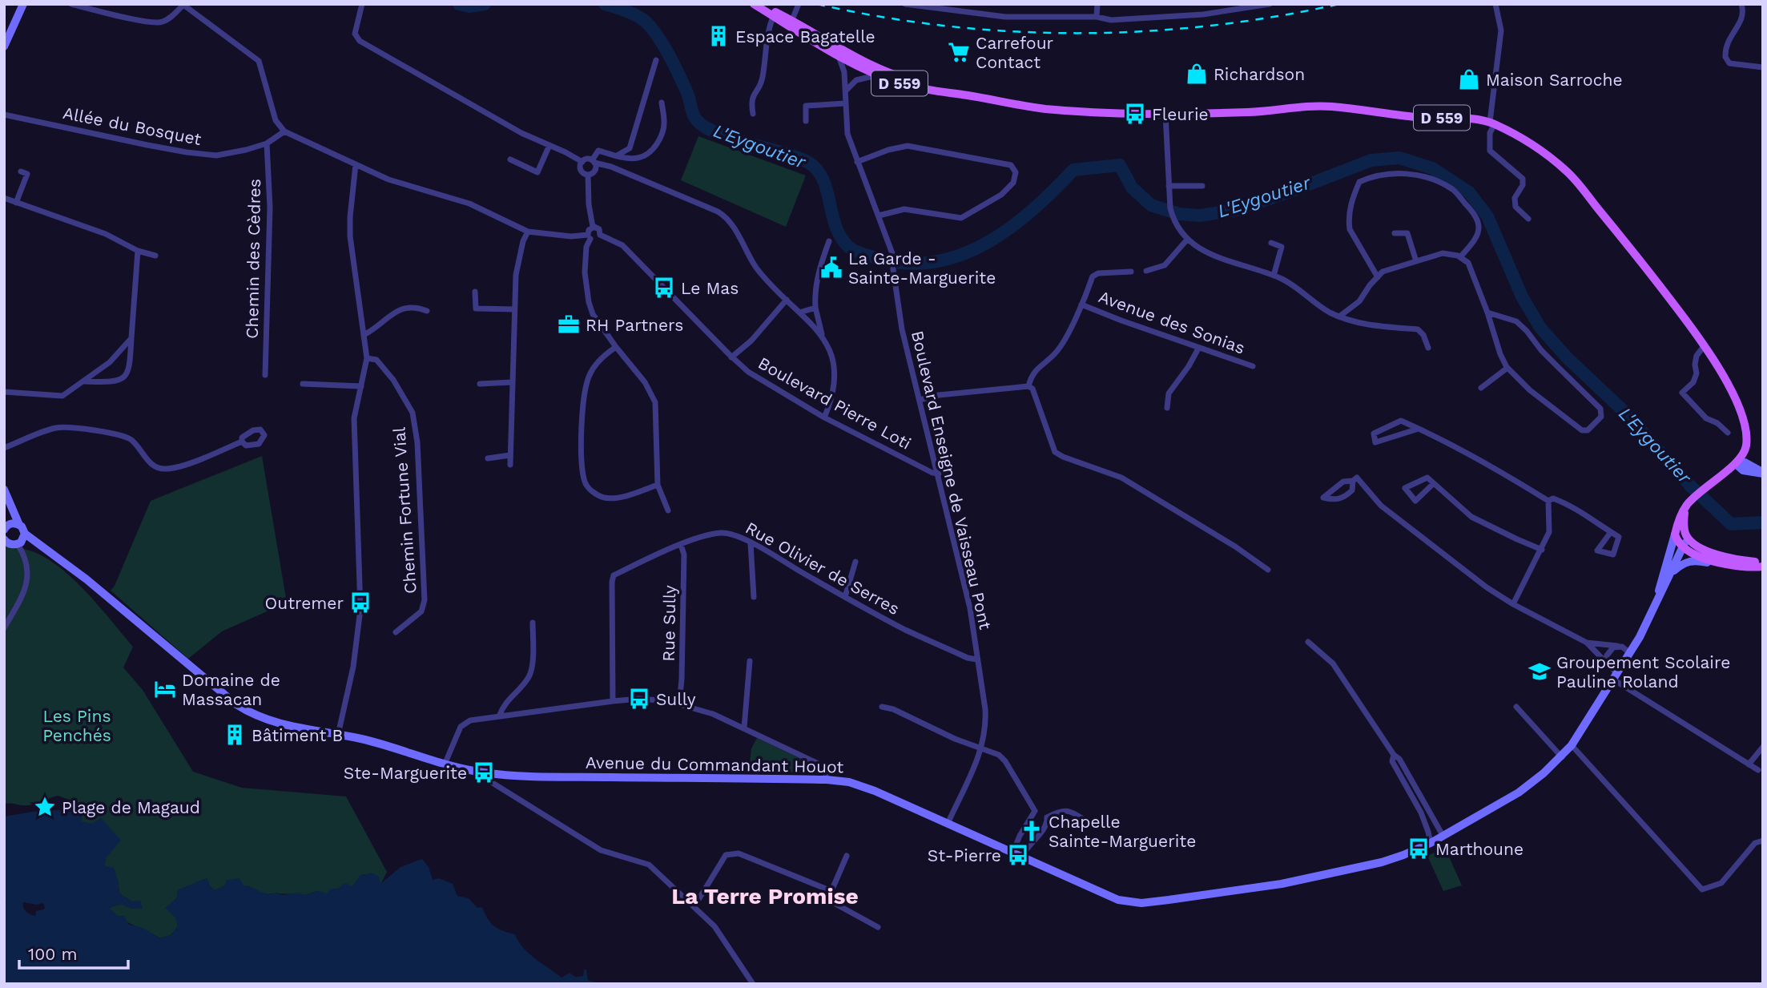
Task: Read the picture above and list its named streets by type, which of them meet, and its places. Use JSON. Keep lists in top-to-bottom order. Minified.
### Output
{"streets":{"main road":["D 559","Avenue du Commandant Houot"],"street":["Allée du Bosquet","Chemin des Cèdres","Avenue des Sonias","Boulevard Pierre Loti","Boulevard Enseigne de Vaisseau Pont","Chemin Fortune Vial","Rue Olivier de Serres","Rue Sully"]},"crossings":[["Allée du Bosquet","Chemin des Cèdres"],["Boulevard Pierre Loti","Boulevard Enseigne de Vaisseau Pont"],["Boulevard Enseigne de Vaisseau Pont","Rue Olivier de Serres"],["Boulevard Enseigne de Vaisseau Pont","Avenue du Commandant Houot"],["Rue Olivier de Serres","Rue Sully"]],"districts":["La Terre Promise"],"water":["L'Eygoutier"],"parks":["Les Pins Penchés"],"places":{"building":["Espace Bagatelle","Bâtiment B"],"supermarket":["Carrefour Contact"],"shop":["Richardson","Maison Sarroche"],"bus stop":["Fleurie","Le Mas","Outremer","Sully","Ste-Marguerite","Marthoune","St-Pierre"],"public building":["La Garde - Sainte-Marguerite"],"office":["RH Partners"],"school or university":["Groupement Scolaire Pauline Roland"],"hotel":["Domaine de Massacan"],"place":["Plage de Magaud"],"church":["Chapelle Sainte-Marguerite"]},"scale_bar":"100 m"}
